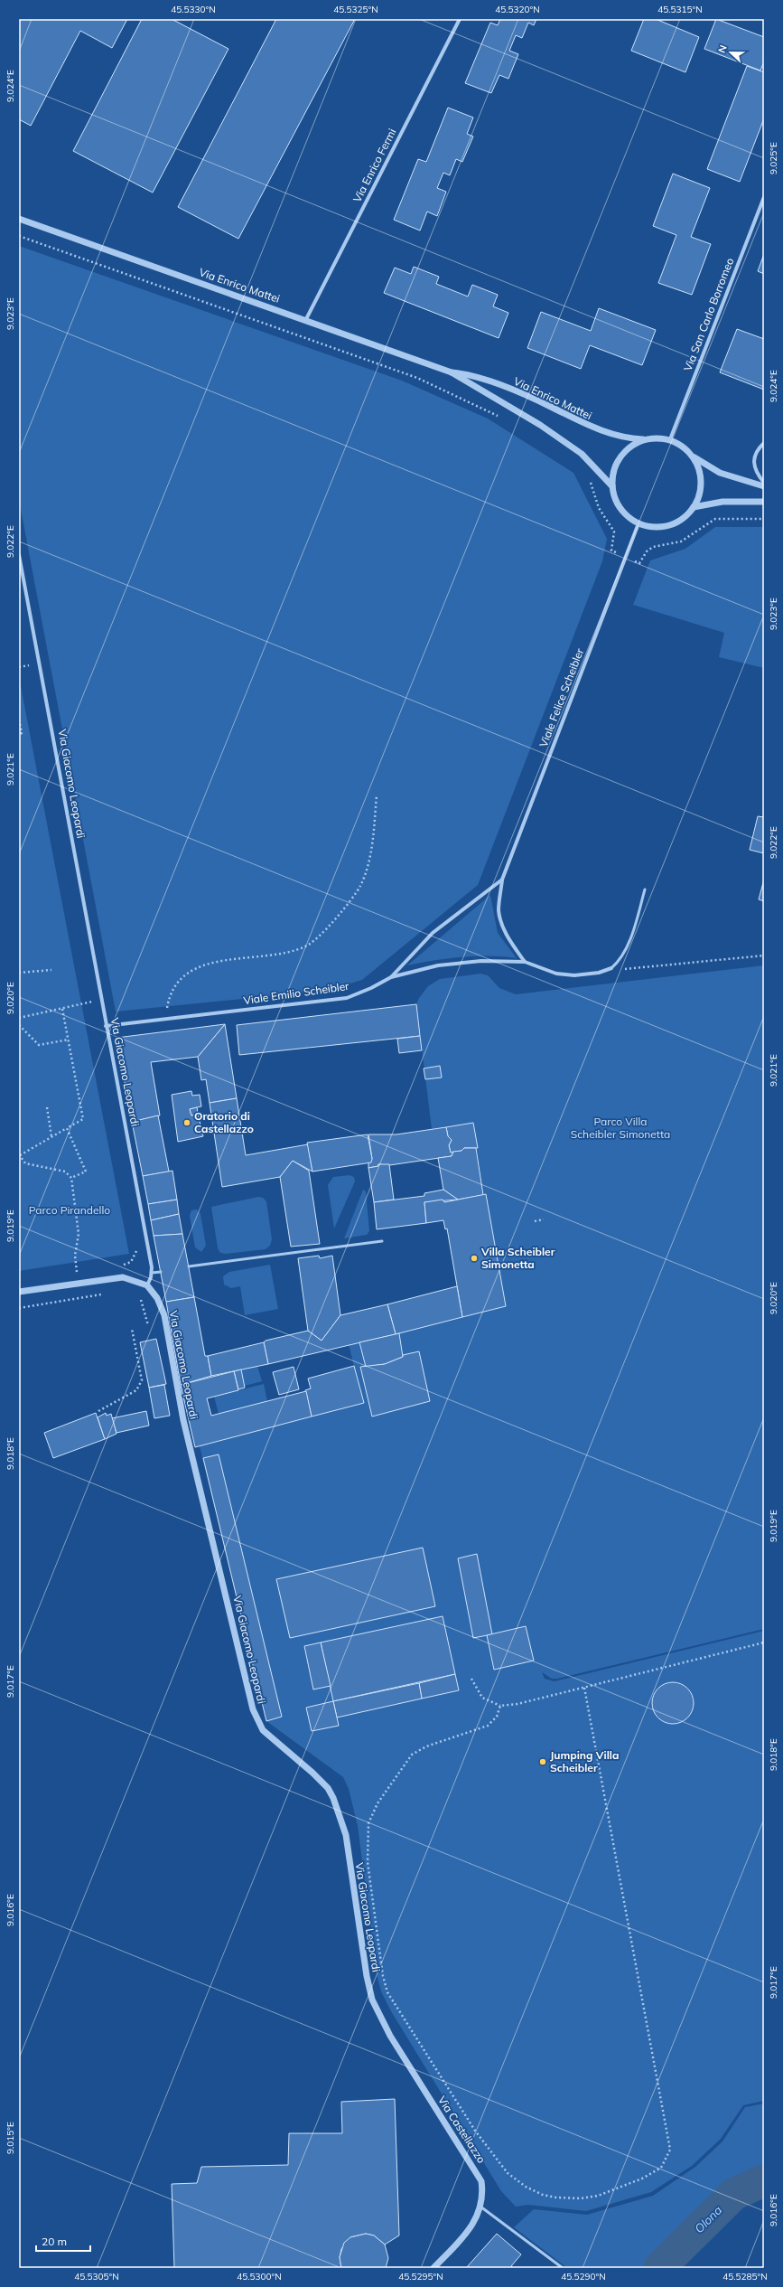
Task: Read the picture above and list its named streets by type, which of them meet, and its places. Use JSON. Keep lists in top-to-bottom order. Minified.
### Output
{"streets":{"street":["Via Enrico Fermi","Via Enrico Mattei","Via San Carlo Borromeo","Viale Felice Scheibler","Via Giacomo Leopardi","Viale Emilio Scheibler","Via Castellazzo"]},"crossings":[["Via Enrico Fermi","Via Enrico Mattei"],["Via Enrico Mattei","Via San Carlo Borromeo"],["Via Enrico Mattei","Viale Felice Scheibler"],["Via San Carlo Borromeo","Viale Felice Scheibler"],["Viale Felice Scheibler","Viale Emilio Scheibler"],["Via Giacomo Leopardi","Viale Emilio Scheibler"],["Via Giacomo Leopardi","Via Castellazzo"]],"water":["Olona"],"parks":["Parco Villa Scheibler Simonetta","Parco Pirandello"],"places":["Oratorio di Castellazzo","Villa Scheibler Simonetta","Jumping Villa Scheibler"],"scale_bar":"20 m","north":"left","coordinates":["45.5330°N","45.5325°N","45.5320°N","45.5315°N","9.024°E","9.025°E","9.023°E","9.022°E","9.021°E","9.020°E","9.019°E","9.018°E","9.017°E","9.016°E","9.015°E","45.5305°N","45.5300°N","45.5295°N","45.5290°N","45.5285°N"]}
